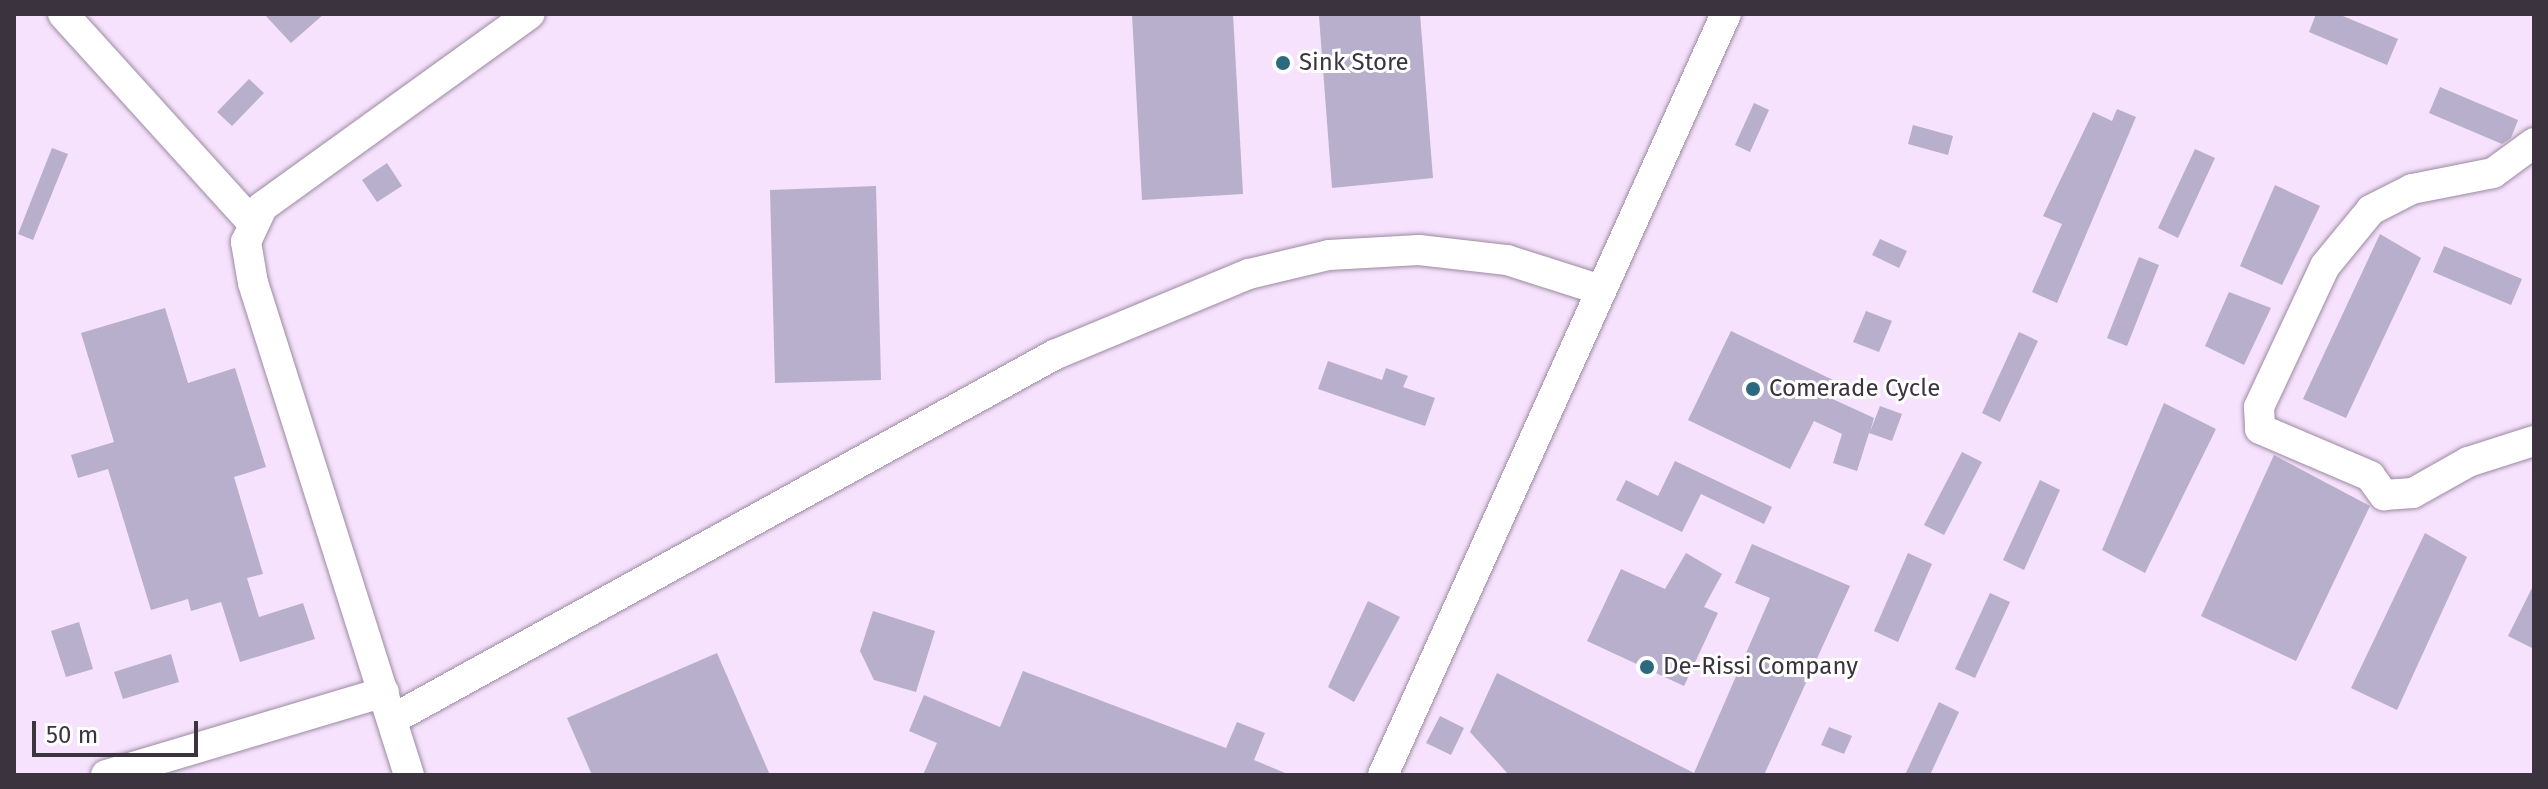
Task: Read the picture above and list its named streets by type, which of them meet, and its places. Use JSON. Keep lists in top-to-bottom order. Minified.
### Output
{"places":["Sink Store","Comerade Cycle","De-Rissi Company"],"scale_bar":"50 m"}
